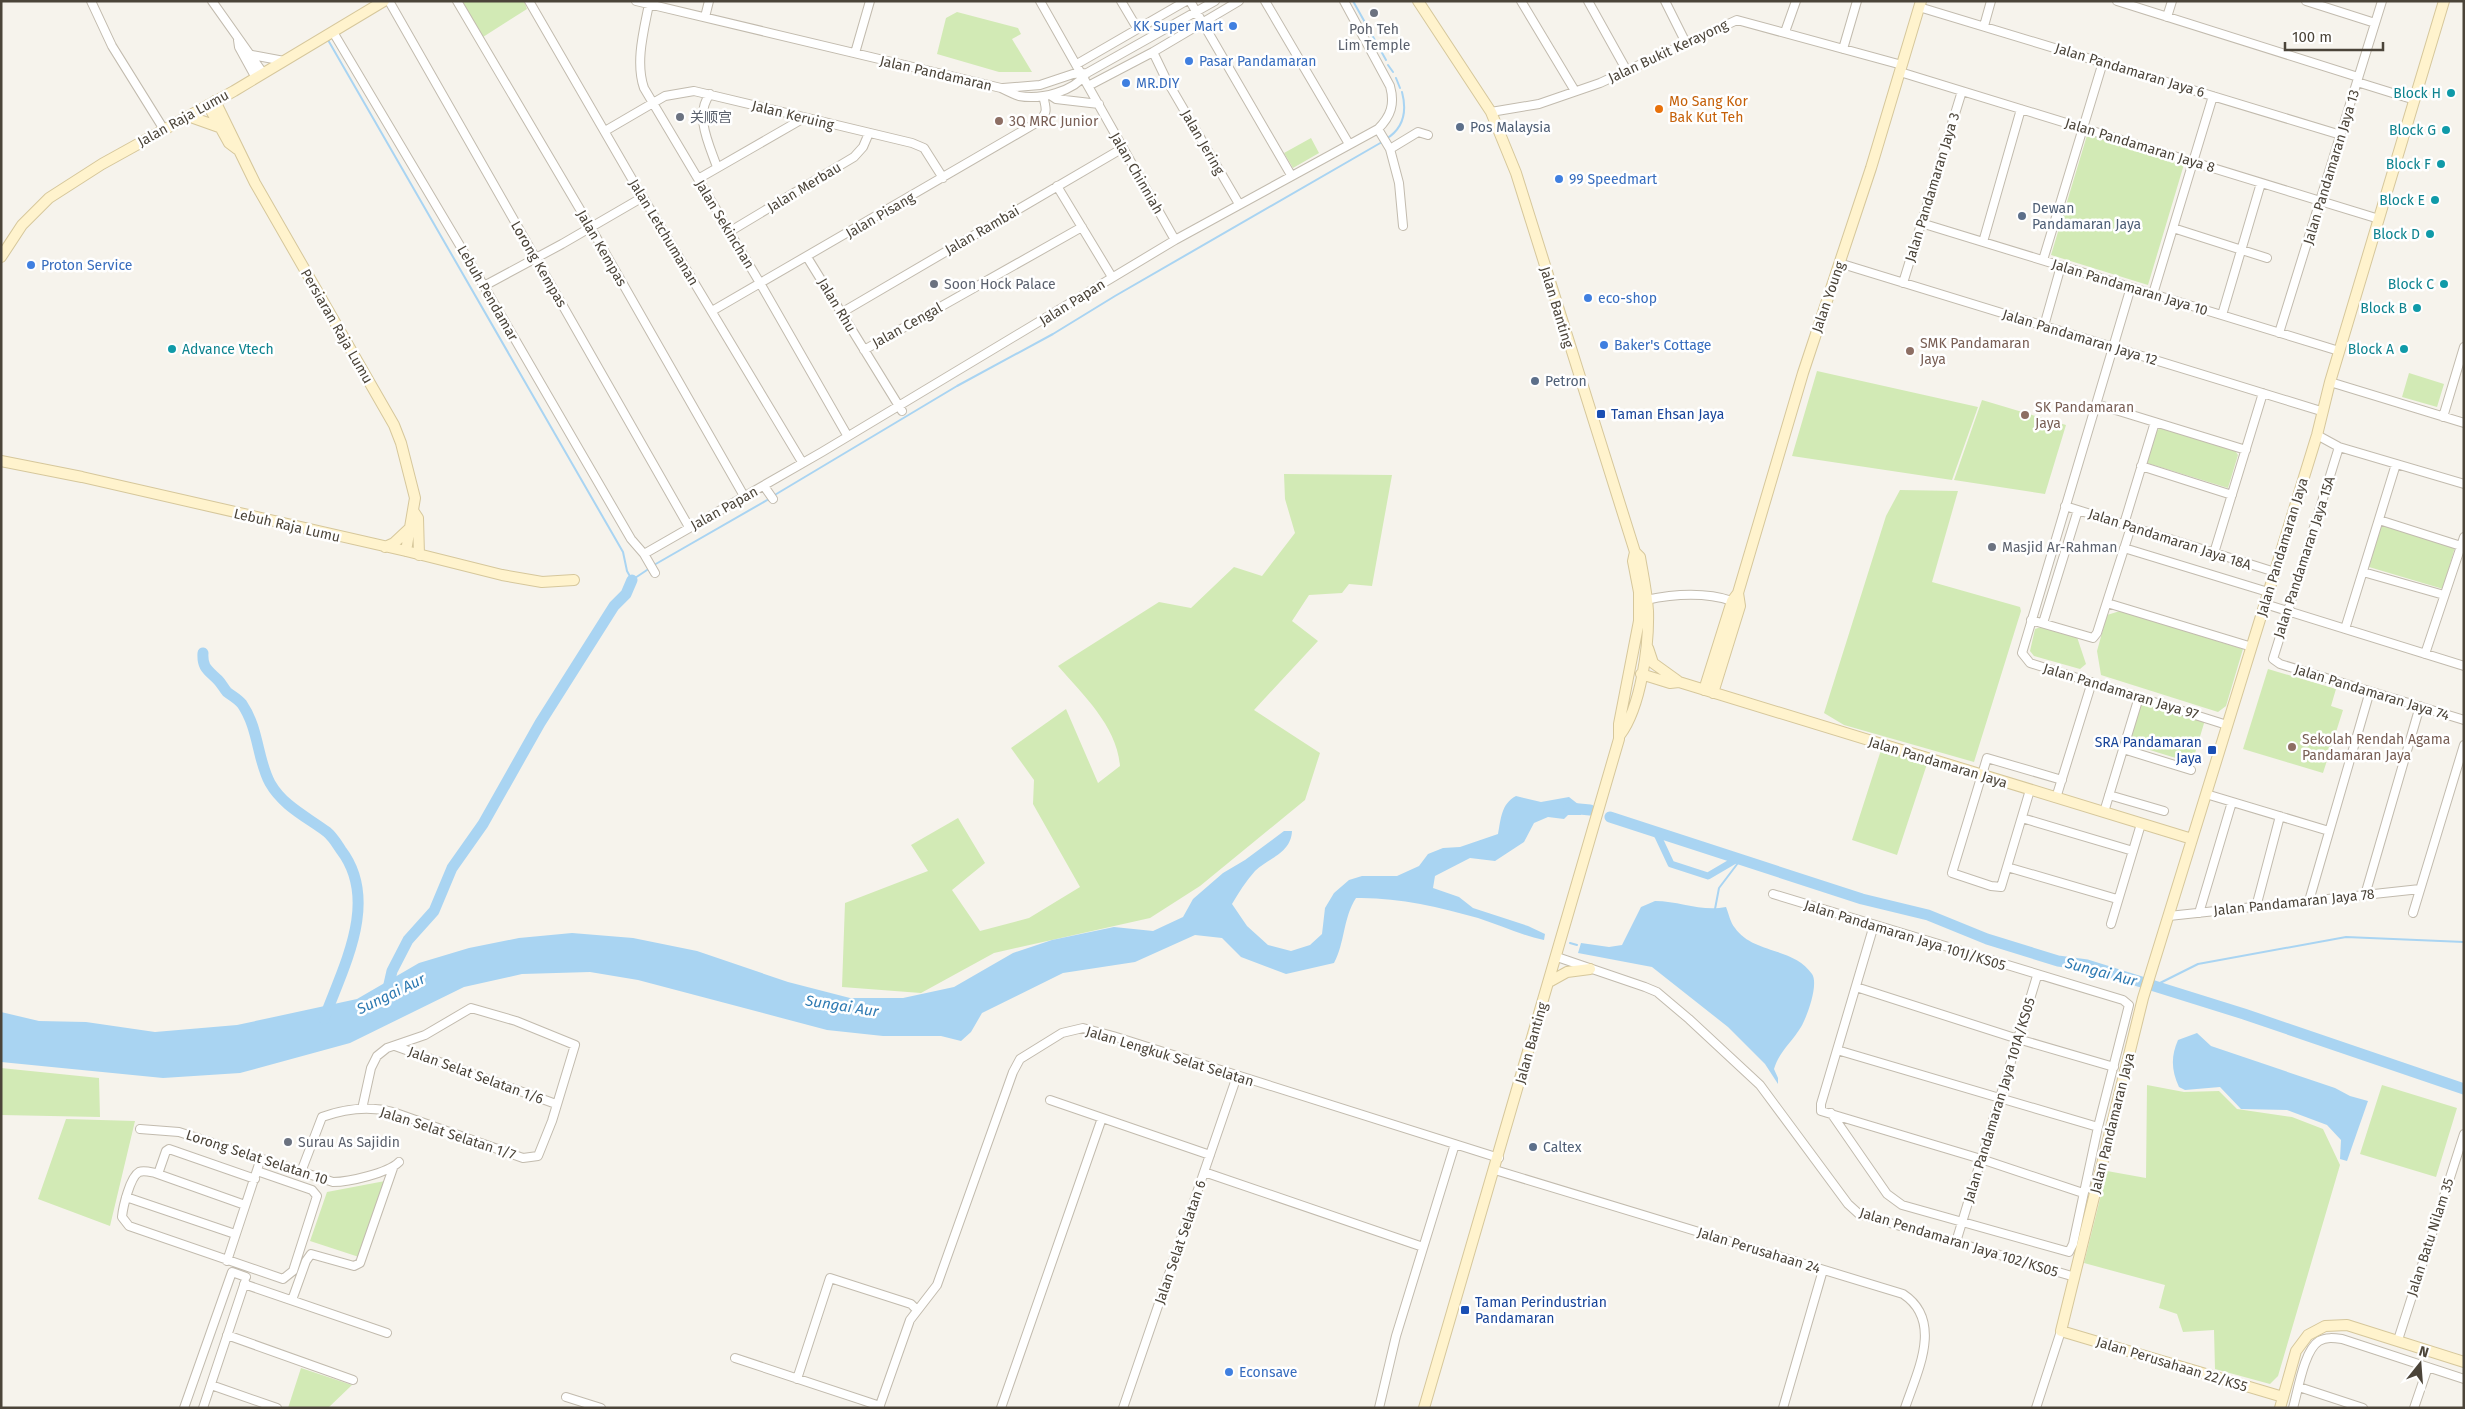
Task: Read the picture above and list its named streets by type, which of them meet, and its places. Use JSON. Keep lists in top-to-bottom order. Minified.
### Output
{"streets":{"main road":["Jalan Raja Lumu","Jalan Young","Jalan Banting","Persiaran Raja Lumu","Lebuh Raja Lumu","Jalan Pandamaran Jaya","Jalan Perusahaan 22/KS5"],"street":["Jalan Bukit Kerayong","Jalan Pandamaran Jaya 6","Jalan Pandamaran","Jalan Keruing","Jalan Jering","Jalan Pandamaran Jaya 8","Jalan Pandamaran Jaya 13","Jalan Chinniah","Jalan Merbau","Jalan Pandamaran Jaya 3","Jalan Pisang","Jalan Sekinchan","Jalan Rambai","Jalan Letchumanan","Jalan Kempas","Lorong Kempas","Jalan Pandamaran Jaya 10","Lebuh Pendamar","Jalan Papan","Jalan Rhu","Jalan Cengal","Jalan Pandamaran Jaya 12","Jalan Pandamaran Jaya 18A","Jalan Pandamaran Jaya 15A","Jalan Pandamaran Jaya 97","Jalan Pandamaran Jaya 74","Jalan Pandamaran Jaya 78","Jalan Pandamaran Jaya 101J/KS05","Jalan Lengkuk Selat Selatan","Jalan Selat Selatan 1/6","Jalan Pandamaran Jaya 101A/KS05","Jalan Selat Selatan 1/7","Lorong Selat Selatan 10","Jalan Batu Nilam 35","Jalan Selat Selatan 6","Jalan Pendamaran Jaya 102/KS05","Jalan Perusahaan 24"]},"crossings":[["Jalan Bukit Kerayong","Jalan Pandamaran Jaya 8"],["Jalan Bukit Kerayong","Jalan Young"],["Jalan Bukit Kerayong","Jalan Banting"],["Jalan Pandamaran Jaya 6","Jalan Pandamaran Jaya 13"],["Jalan Pandamaran Jaya 6","Jalan Young"],["Jalan Pandamaran","Jalan Chinniah"],["Jalan Pandamaran","Jalan Pisang"],["Jalan Pandamaran","Jalan Sekinchan"],["Jalan Keruing","Jalan Merbau"],["Jalan Keruing","Jalan Pisang"],["Jalan Keruing","Jalan Sekinchan"],["Jalan Keruing","Jalan Letchumanan"],["Jalan Raja Lumu","Lebuh Pendamar"],["Jalan Raja Lumu","Persiaran Raja Lumu"],["Jalan Jering","Jalan Papan"],["Jalan Pandamaran Jaya 8","Jalan Pandamaran Jaya 13"],["Jalan Pandamaran Jaya 8","Jalan Pandamaran Jaya 3"],["Jalan Pandamaran Jaya 8","Jalan Young"],["Jalan Pandamaran Jaya 8","Jalan Pandamaran Jaya"],["Jalan Pandamaran Jaya 13","Jalan Pandamaran Jaya 10"],["Jalan Chinniah","Jalan Rambai"],["Jalan Chinniah","Jalan Papan"],["Jalan Merbau","Jalan Sekinchan"],["Jalan Pandamaran Jaya 3","Jalan Pandamaran Jaya 10"],["Jalan Pandamaran Jaya 3","Jalan Pandamaran Jaya 12"],["Jalan Pisang","Jalan Sekinchan"],["Jalan Pisang","Jalan Letchumanan"],["Jalan Pisang","Jalan Rhu"],["Jalan Sekinchan","Jalan Papan"],["Jalan Rambai","Jalan Rhu"],["Jalan Letchumanan","Jalan Papan"],["Jalan Kempas","Jalan Papan"],["Lorong Kempas","Jalan Papan"],["Jalan Pandamaran Jaya 10","Jalan Pandamaran Jaya"],["Lebuh Pendamar","Jalan Papan"],["Jalan Young","Jalan Pandamaran Jaya 12"],["Jalan Young","Jalan Pandamaran Jaya"],["Jalan Papan","Jalan Rhu"],["Jalan Rhu","Jalan Cengal"],["Jalan Banting","Jalan Lengkuk Selat Selatan"],["Jalan Banting","Jalan Pendamaran Jaya 102/KS05"],["Jalan Banting","Jalan Perusahaan 24"],["Jalan Pandamaran Jaya 12","Jalan Pandamaran Jaya"],["Jalan Pandamaran Jaya 18A","Jalan Pandamaran Jaya"],["Jalan Pandamaran Jaya","Jalan Pandamaran Jaya 97"],["Jalan Pandamaran Jaya","Jalan Pandamaran Jaya 78"],["Jalan Pandamaran Jaya","Jalan Pendamaran Jaya 102/KS05"],["Jalan Pandamaran Jaya","Jalan Perusahaan 22/KS5"],["Jalan Pandamaran Jaya 15A","Jalan Pandamaran Jaya 74"],["Jalan Pandamaran Jaya 101J/KS05","Jalan Pandamaran Jaya 101A/KS05"],["Jalan Lengkuk Selat Selatan","Jalan Selat Selatan 6"],["Jalan Selat Selatan 1/6","Jalan Selat Selatan 1/7"],["Jalan Pandamaran Jaya 101A/KS05","Jalan Pendamaran Jaya 102/KS05"],["Jalan Selat Selatan 1/7","Lorong Selat Selatan 10"]],"water":["Sungai Aur"],"places":{"other":["Poh Teh Lim Temple","KK Super Mart","Pasar Pandamaran","MR.DIY","Block H","Mo Sang Kor Bak Kut Teh","关顺宫","3Q MRC Junior","Pos Malaysia","Block G","Block F","99 Speedmart","Block E","Dewan Pandamaran Jaya","Block D","Proton Service","Soon Hock Palace","Block C","eco-shop","Block B","Baker's Cottage","Advance Vtech","Block A","SMK Pandamaran Jaya","Petron","SK Pandamaran Jaya","Masjid Ar-Rahman","Sekolah Rendah Agama Pandamaran Jaya","Surau As Sajidin","Caltex","Econsave"],"transit":["Taman Ehsan Jaya","SRA Pandamaran Jaya","Taman Perindustrian Pandamaran"]},"scale_bar":"100 m","north":"top"}
